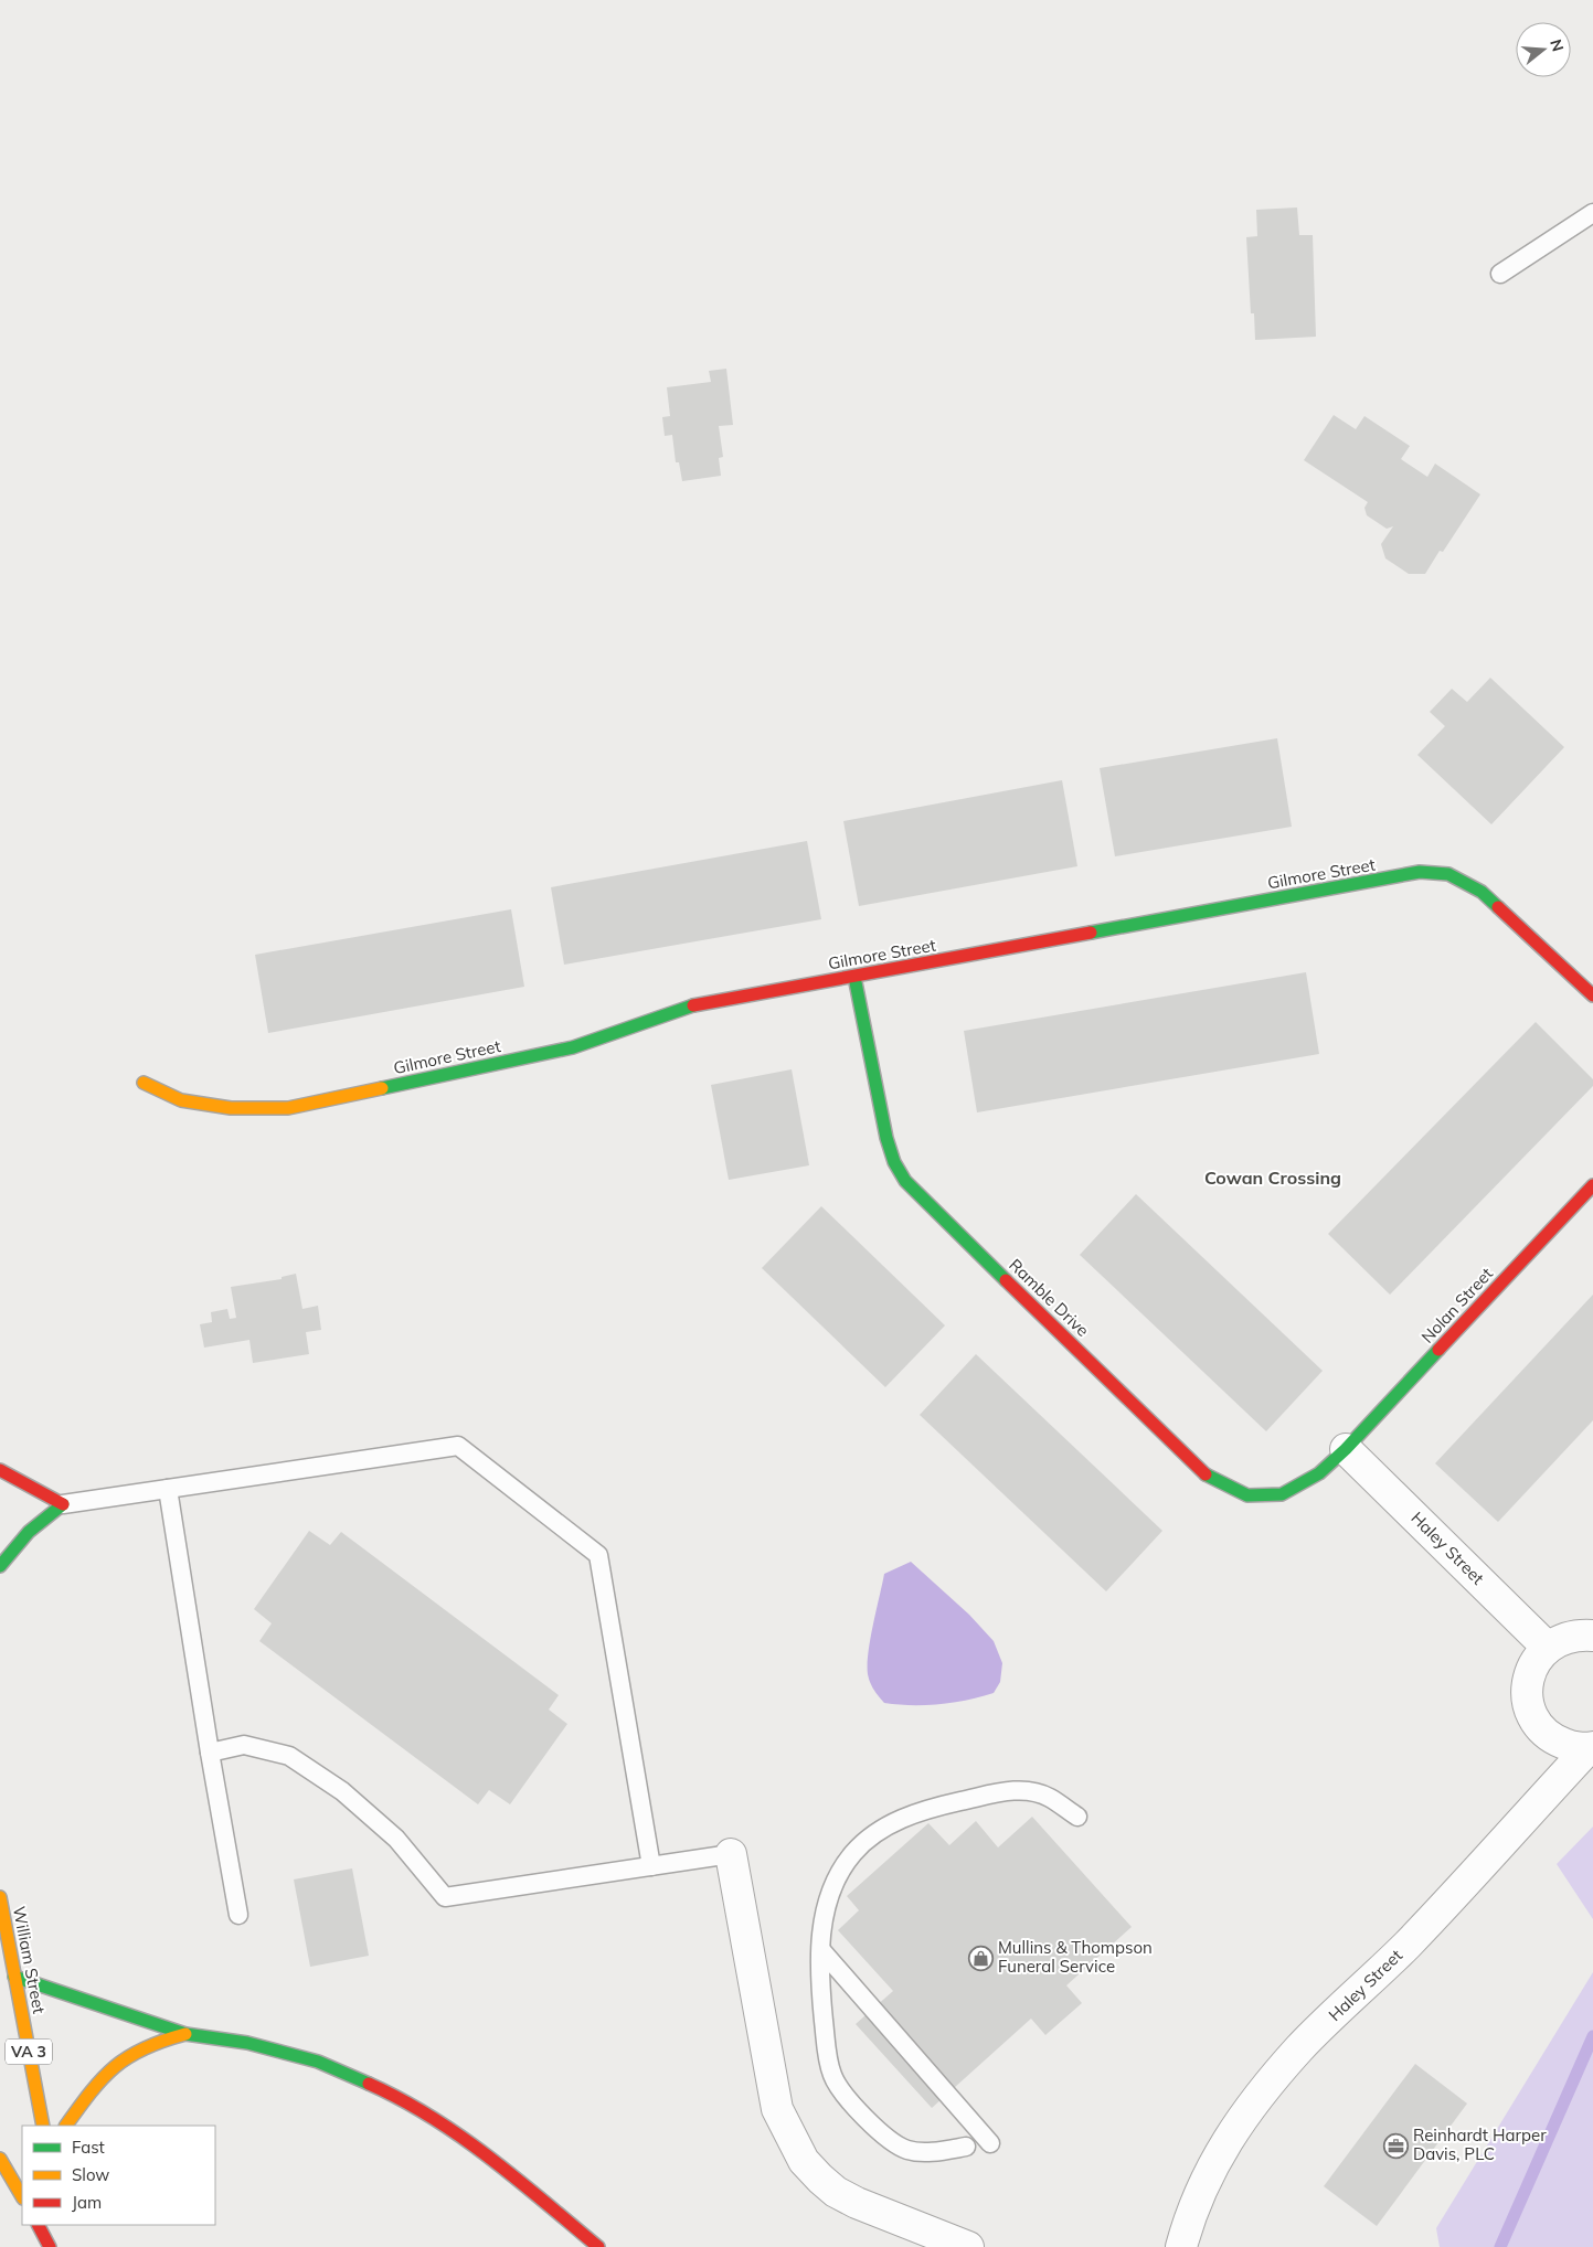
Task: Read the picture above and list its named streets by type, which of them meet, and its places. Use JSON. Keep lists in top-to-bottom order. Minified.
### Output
{"streets":{"main road":["Gilmore Street","Ramble Drive","Nolan Street","William Street","VA 3"],"street":["Haley Street"]},"crossings":[["Gilmore Street","Ramble Drive"],["Ramble Drive","Nolan Street"],["Ramble Drive","Haley Street"],["Nolan Street","Haley Street"]],"districts":["Cowan Crossing"],"places":{"shop":["Mullins & Thompson Funeral Service"],"office":["Reinhardt Harper Davis, PLC"]},"legend":["Fast","Slow","Jam"],"north":"right"}
